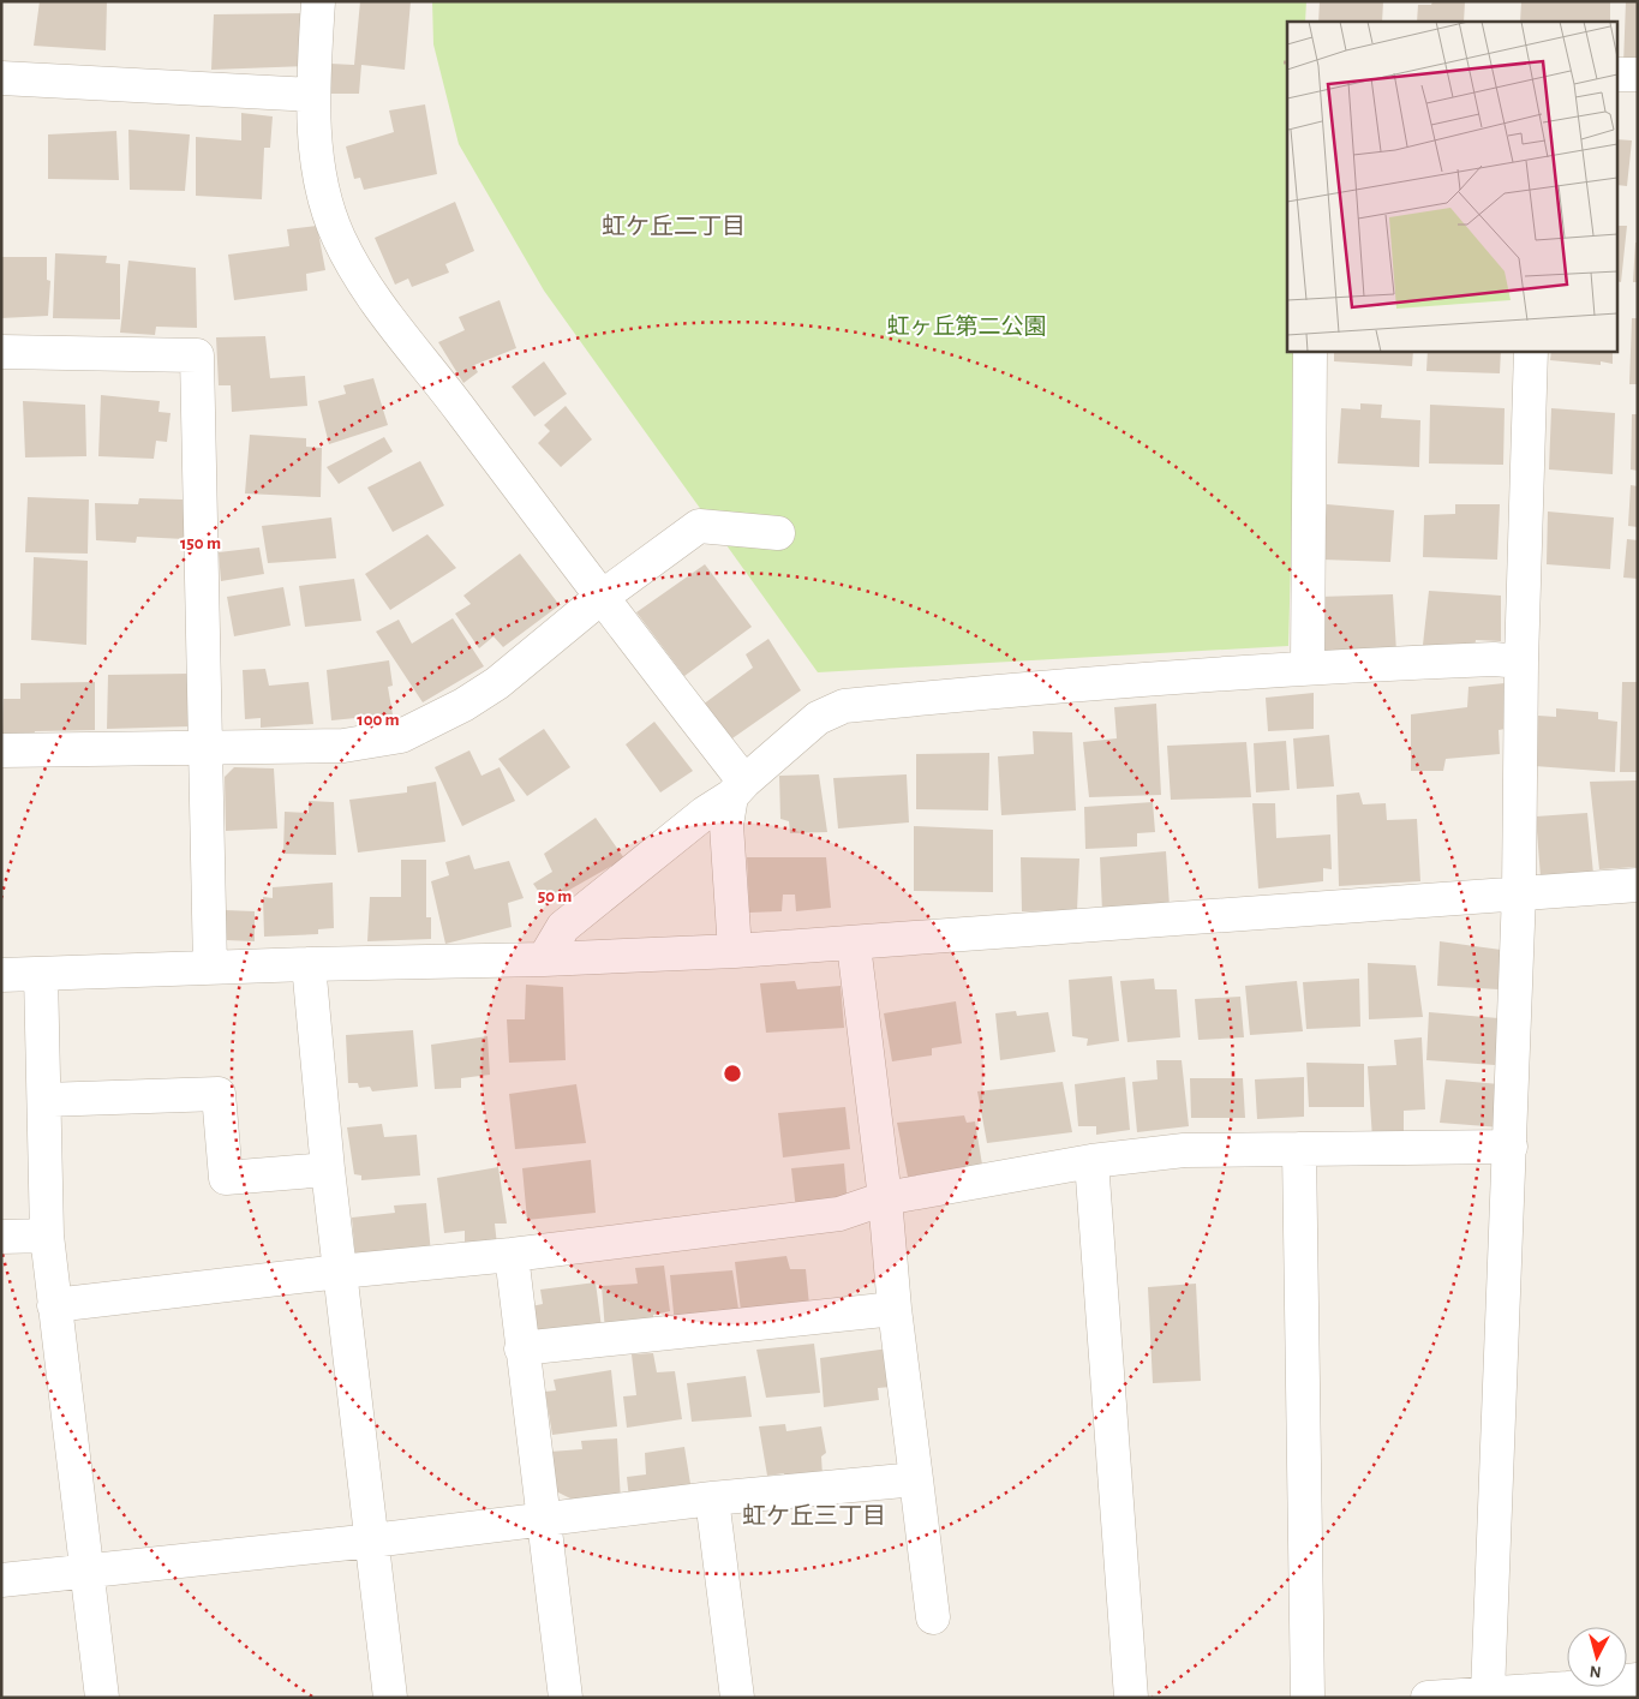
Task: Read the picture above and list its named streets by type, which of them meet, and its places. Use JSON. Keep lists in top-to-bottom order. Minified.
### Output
{"districts":["虹ケ丘二丁目","虹ケ丘三丁目"],"parks":["虹ヶ丘第二公園"],"north":"bottom","rings":["150 m","100 m","50 m"]}
